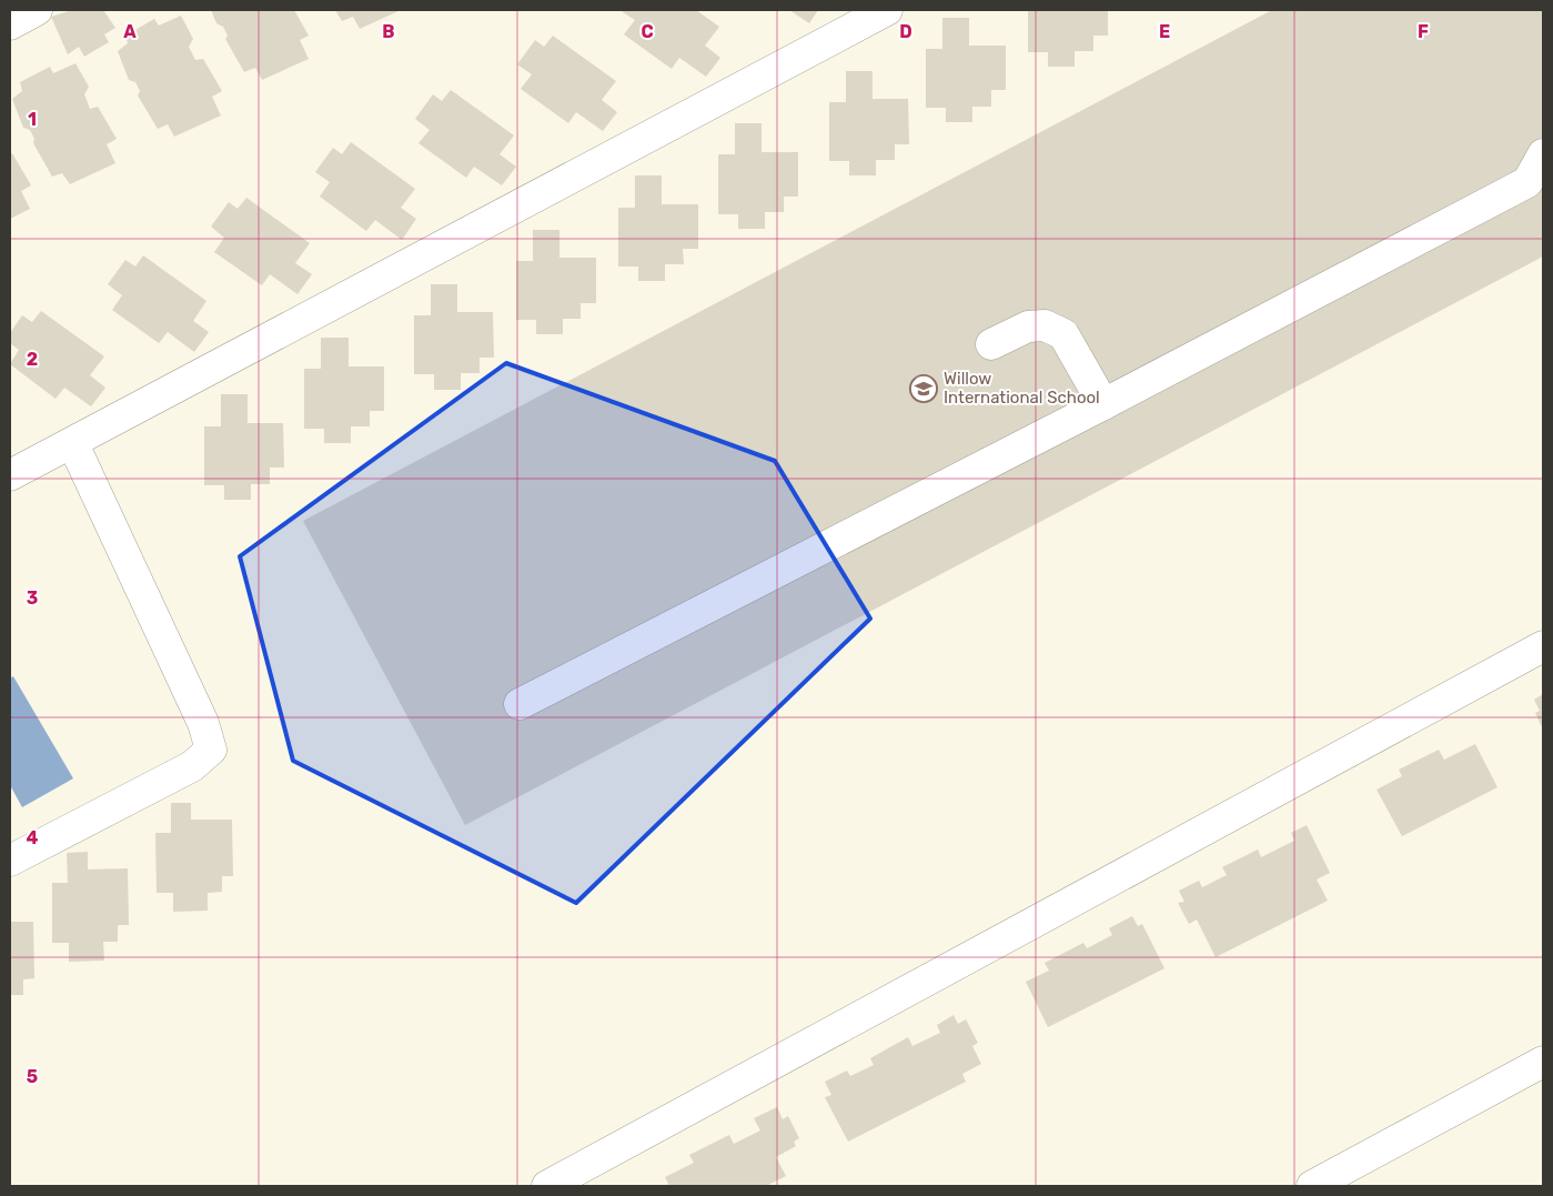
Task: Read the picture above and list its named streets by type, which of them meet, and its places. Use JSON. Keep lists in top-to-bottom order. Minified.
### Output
{"places":{"school or university":["Willow International School"]},"grid":{"columns":["A","B","C","D","E","F"],"rows":["1","2","3","4","5"]}}
